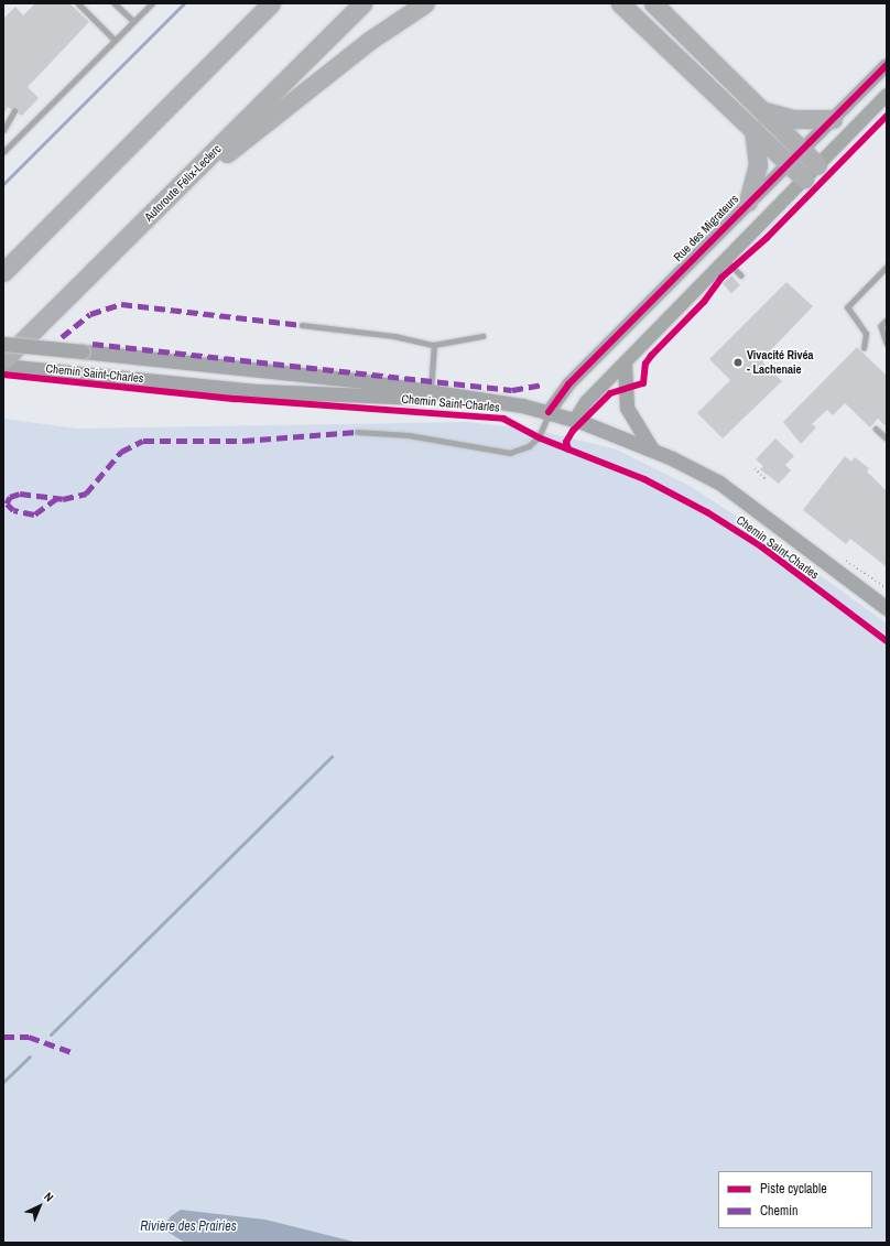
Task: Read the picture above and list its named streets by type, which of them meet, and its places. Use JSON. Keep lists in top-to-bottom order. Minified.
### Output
{"streets":{"highway":["Autoroute Félix-Leclerc"],"main road":["Chemin Saint-Charles"],"street":["Rue des Migrateurs"]},"crossings":[["Rue des Migrateurs","Chemin Saint-Charles"]],"water":["Rivière des Prairies"],"places":["Vivacité Rivéa - Lachenaie"],"legend":["Piste cyclable","Chemin"],"north":"top right"}
